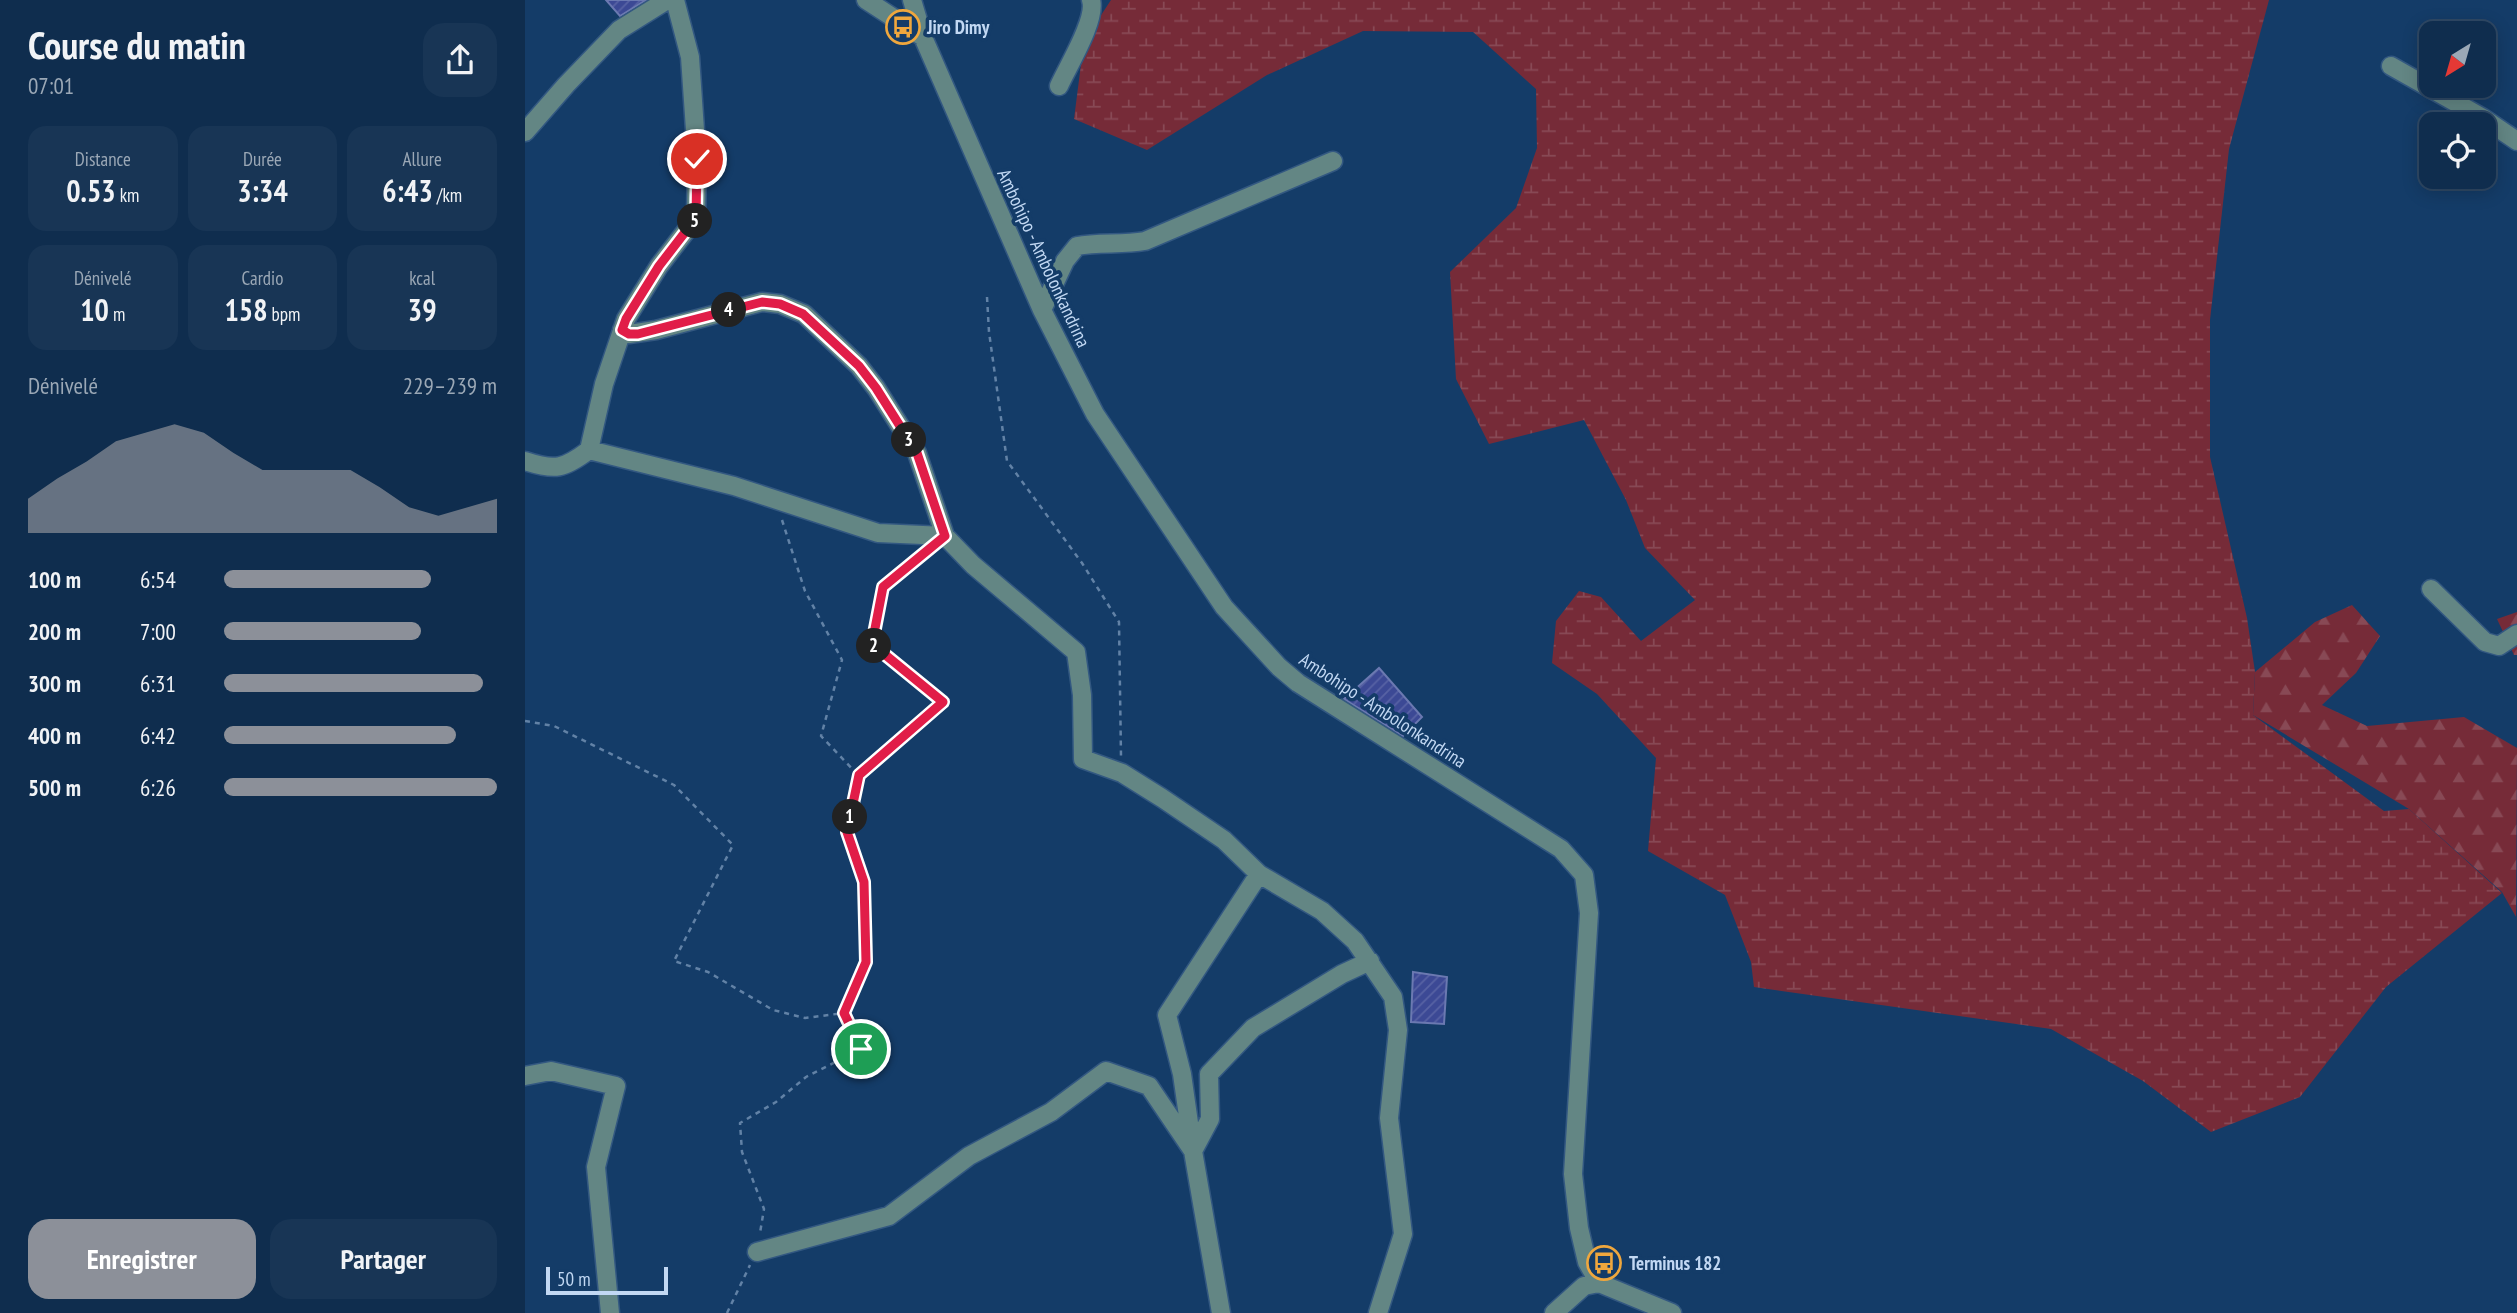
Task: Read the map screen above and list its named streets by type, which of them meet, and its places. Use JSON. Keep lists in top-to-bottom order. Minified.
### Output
{"streets":{"street":["Ambohipo - Ambolonkandrina"]},"places":{"bus stop":["Jiro Dimy","Terminus 182"]},"scale_bar":"50 m","north":"bottom left","page":{"heading":["Course du matin","07:01"],"stats":[["Distance","0.53 km"],["Durée","3:34"],["Allure","6:43 /km"],["Dénivelé","10 m"],["Cardio","158 bpm"],["kcal","39"]],"pins":["5","4","3","2","1"],"chart":["Dénivelé","229–239 m"],"list":[{"name":"100 m","note":"6:54"},{"name":"200 m","note":"7:00"},{"name":"300 m","note":"6:31"},{"name":"400 m","note":"6:42"},{"name":"500 m","note":"6:26"}],"buttons":["Enregistrer","Partager"],"scale":"50 m"}}
